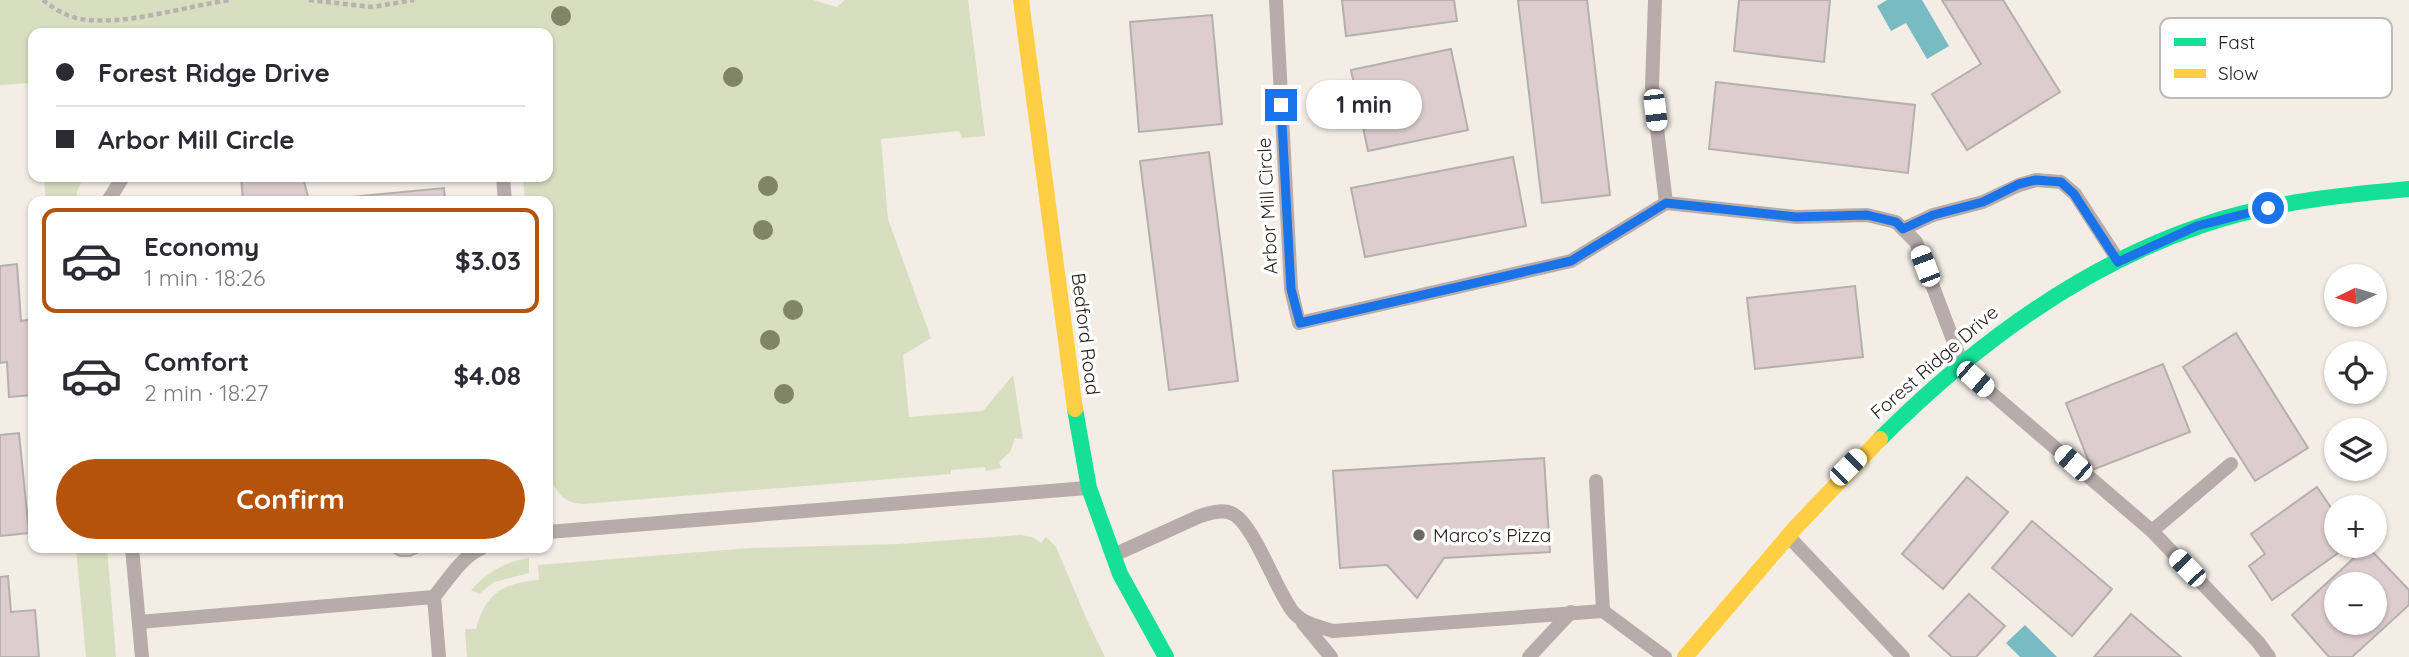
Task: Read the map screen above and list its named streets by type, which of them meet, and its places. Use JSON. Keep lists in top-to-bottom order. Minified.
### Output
{"streets":{"main road":["Bedford Road","Forest Ridge Drive"],"lane":["Arbor Mill Circle"]},"places":["Marco’s Pizza"],"legend":["Fast","Slow"],"north":"left","page":{"banner":["Forest Ridge Drive","Arbor Mill Circle"],"bubble":"1 min","list":[{"name":"Economy","note":"1 min · 18:26","value":"$3.03"},{"name":"Comfort","note":"2 min · 18:27","value":"$4.08"}],"map_buttons":["+","−"],"buttons":"Confirm"}}
